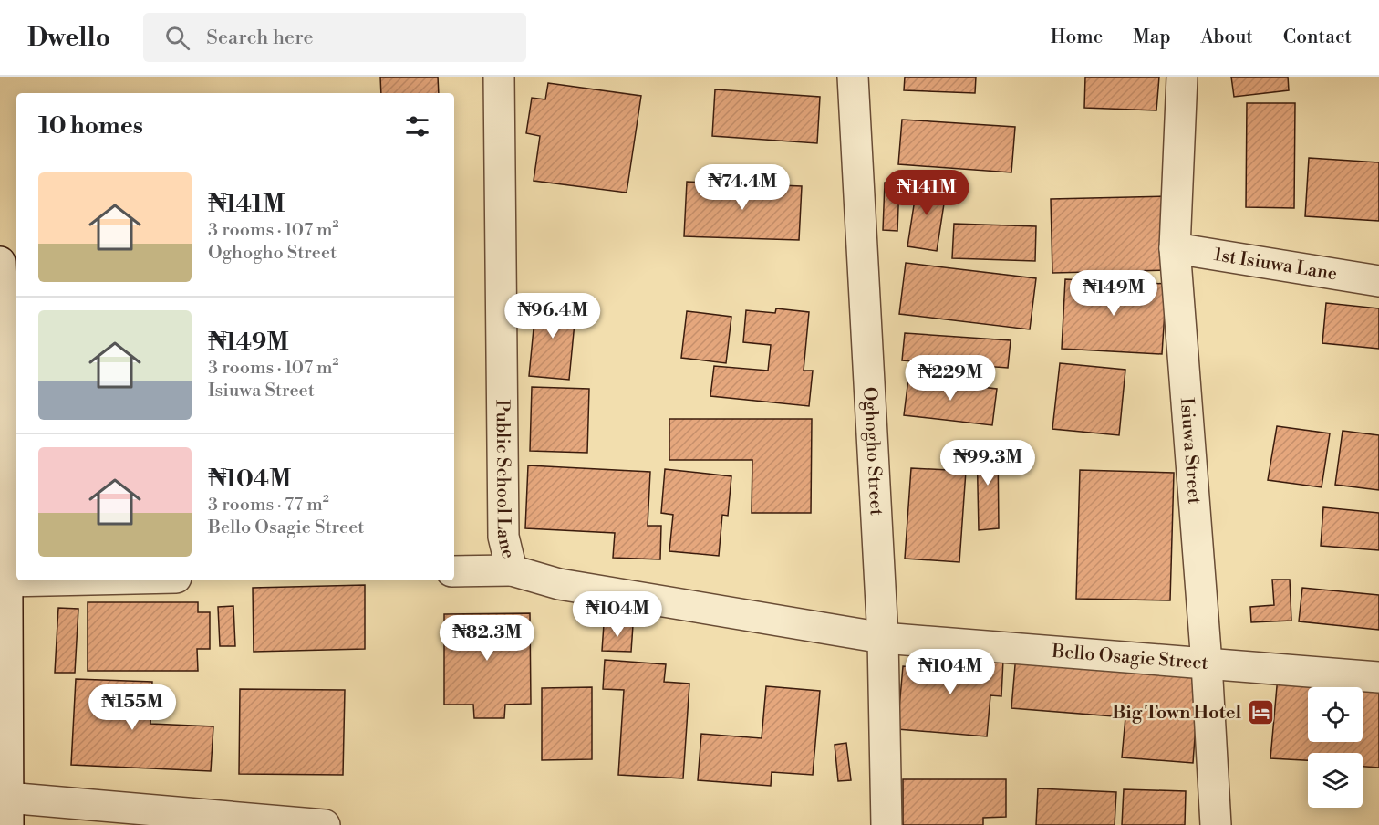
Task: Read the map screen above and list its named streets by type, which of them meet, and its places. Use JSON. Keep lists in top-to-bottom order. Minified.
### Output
{"streets":{"street":["1st Isiuwa Lane","Oghogho Street","Isiuwa Street","Public School Lane","Bello Osagie Street"]},"crossings":[["1st Isiuwa Lane","Isiuwa Street"],["Oghogho Street","Public School Lane"],["Oghogho Street","Bello Osagie Street"],["Isiuwa Street","Bello Osagie Street"],["Public School Lane","Bello Osagie Street"]],"places":{"hotel":["Big Town Hotel"]},"page":{"header":"Dwello","search":"Search here","nav":["Home","Map","About","Contact"],"heading":"10 homes","list":[{"name":"₦141M","note":"3 rooms · 107 m² · Oghogho Street"},{"name":"₦149M","note":"3 rooms · 107 m² · Isiuwa Street"},{"name":"₦104M","note":"3 rooms · 77 m² · Bello Osagie Street"}],"price":["₦74.4M","₦141M","₦149M","₦96.4M","₦229M","₦99.3M","₦104M","₦82.3M","₦104M","₦155M"]}}
